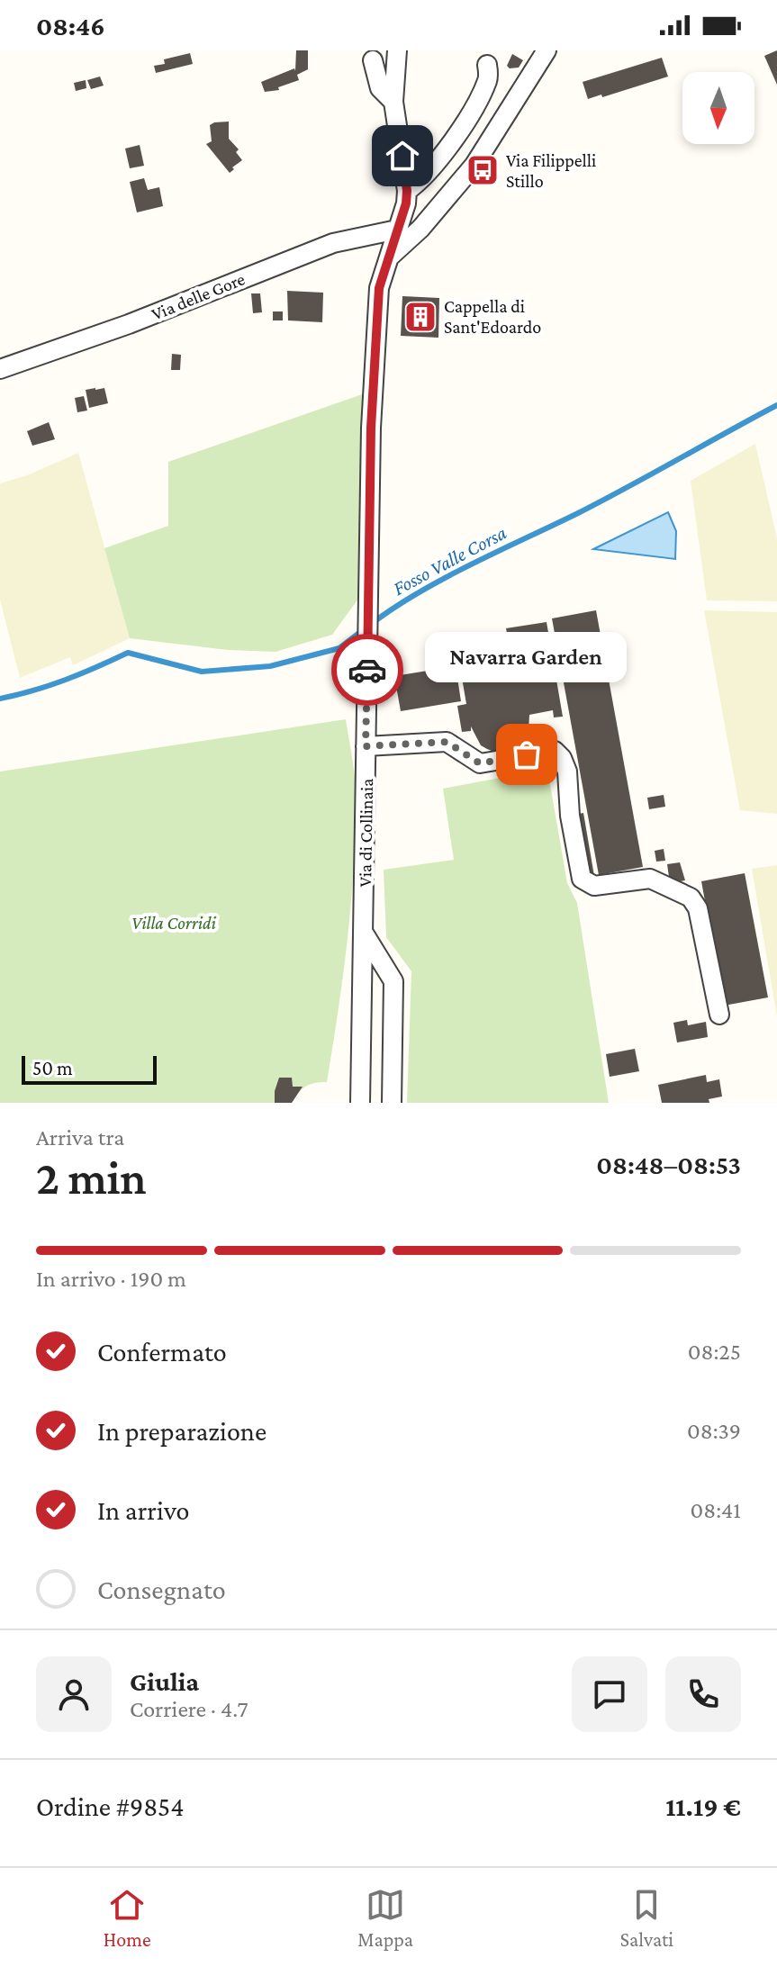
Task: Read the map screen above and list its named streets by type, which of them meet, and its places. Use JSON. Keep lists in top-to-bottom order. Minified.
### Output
{"streets":{"street":["Via delle Gore","Via di Collinaia"]},"crossings":[["Via delle Gore","Via di Collinaia"]],"water":["Fosso Valle Corsa"],"parks":["Villa Corridi"],"places":{"bus stop":["Via Filippelli Stillo"],"building":["Cappella di Sant'Edoardo"],"other":["Navarra Garden"]},"scale_bar":"50 m","north":"bottom","page":{"status":"08:46","bubble":"Navarra Garden","scale":"50 m","heading":["2 min","Arriva tra","08:48–08:53"],"panel":["Giulia","Corriere · 4.7","Ordine #9854","11.19 €"],"bar":"In arrivo · 190 m","list":[["Confermato","08:25"],["In preparazione","08:39"],["In arrivo","08:41"],"Consegnato"],"tabs":["Home","Mappa","Salvati"]}}
